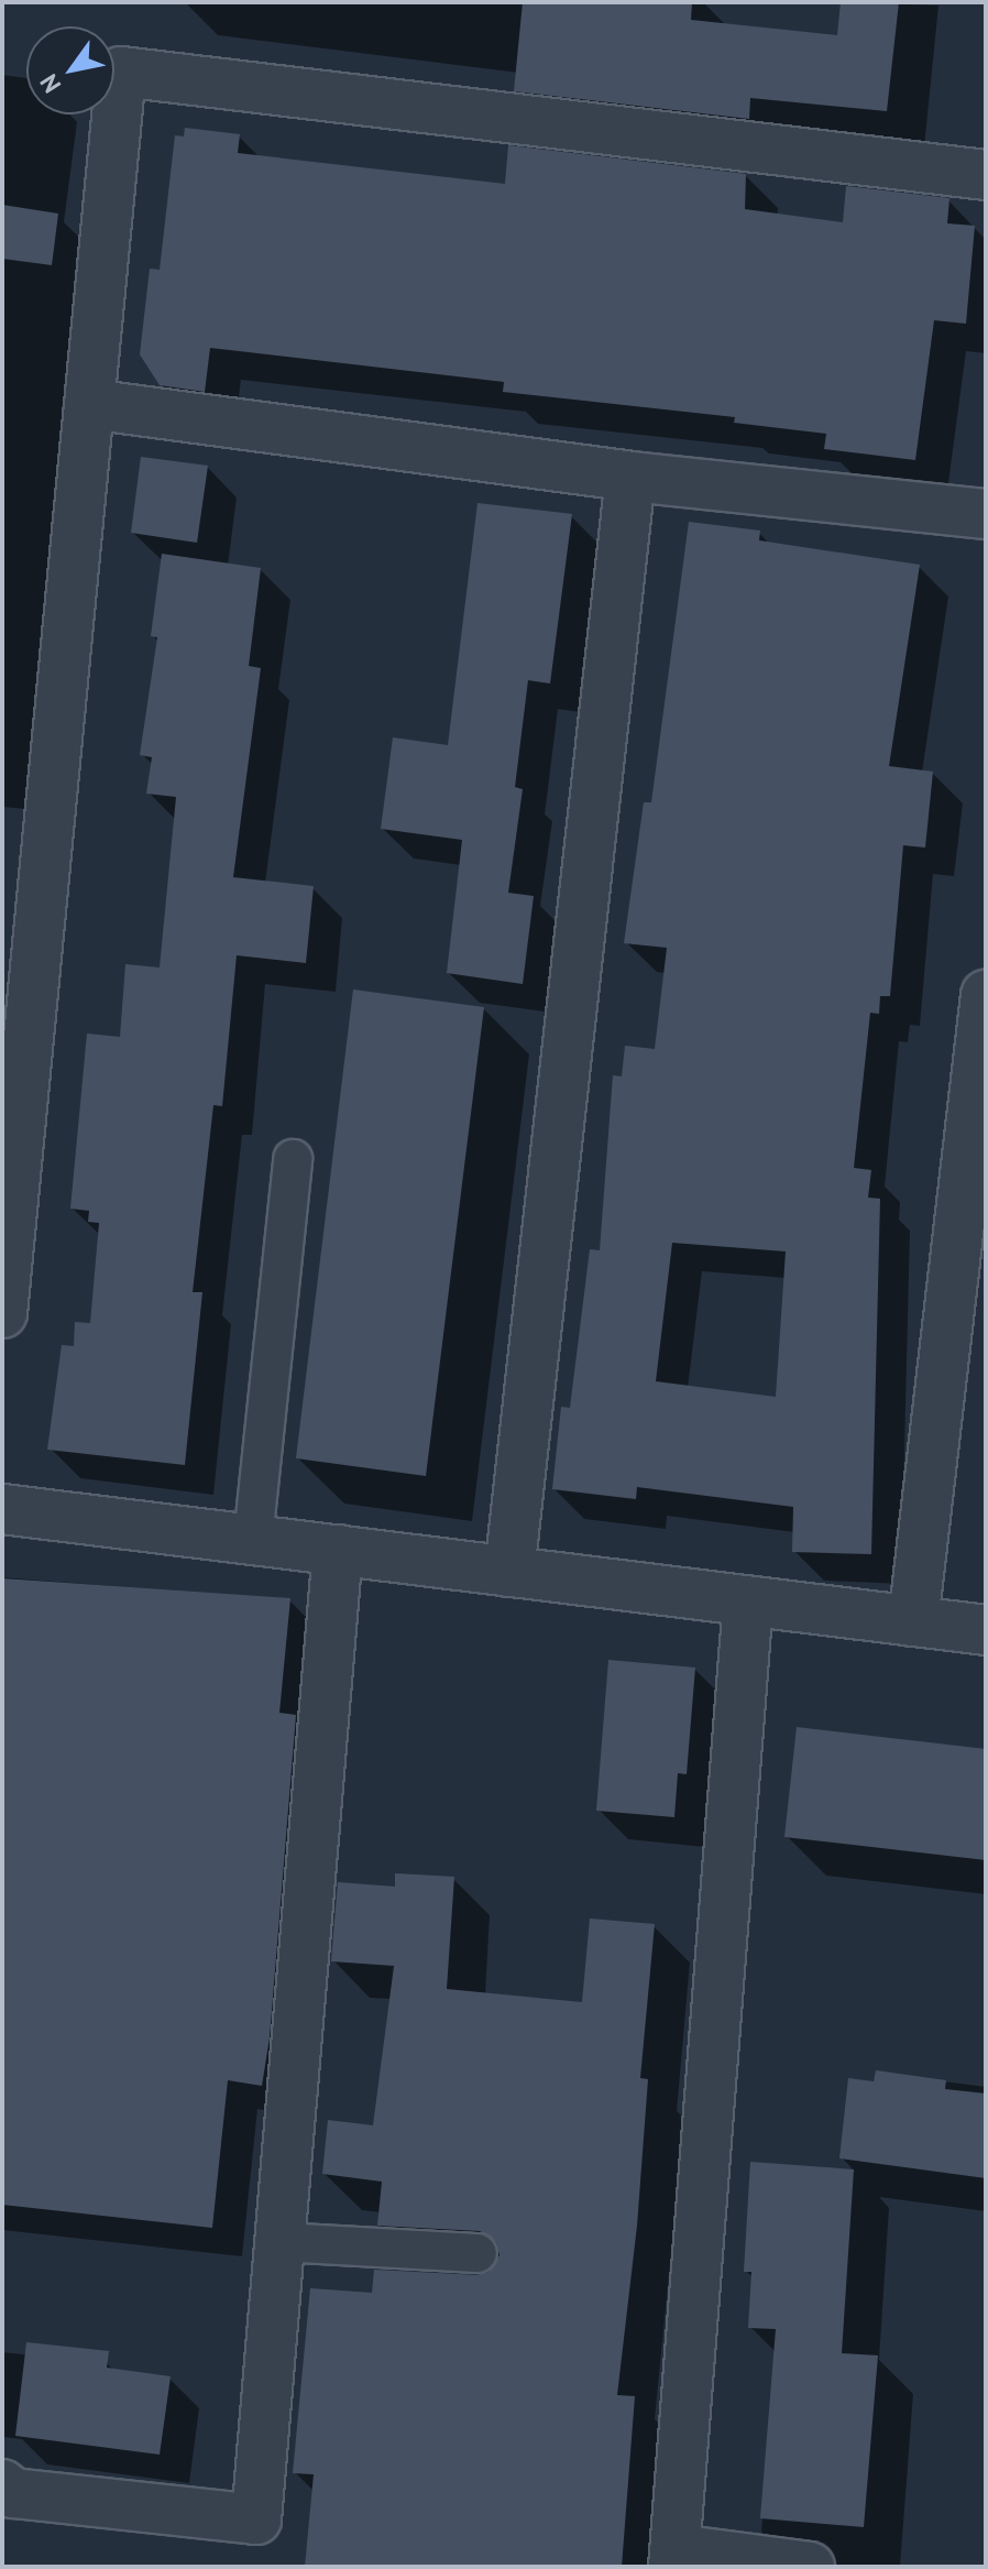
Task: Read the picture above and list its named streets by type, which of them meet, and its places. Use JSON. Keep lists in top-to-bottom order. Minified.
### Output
{"north":"bottom left"}
